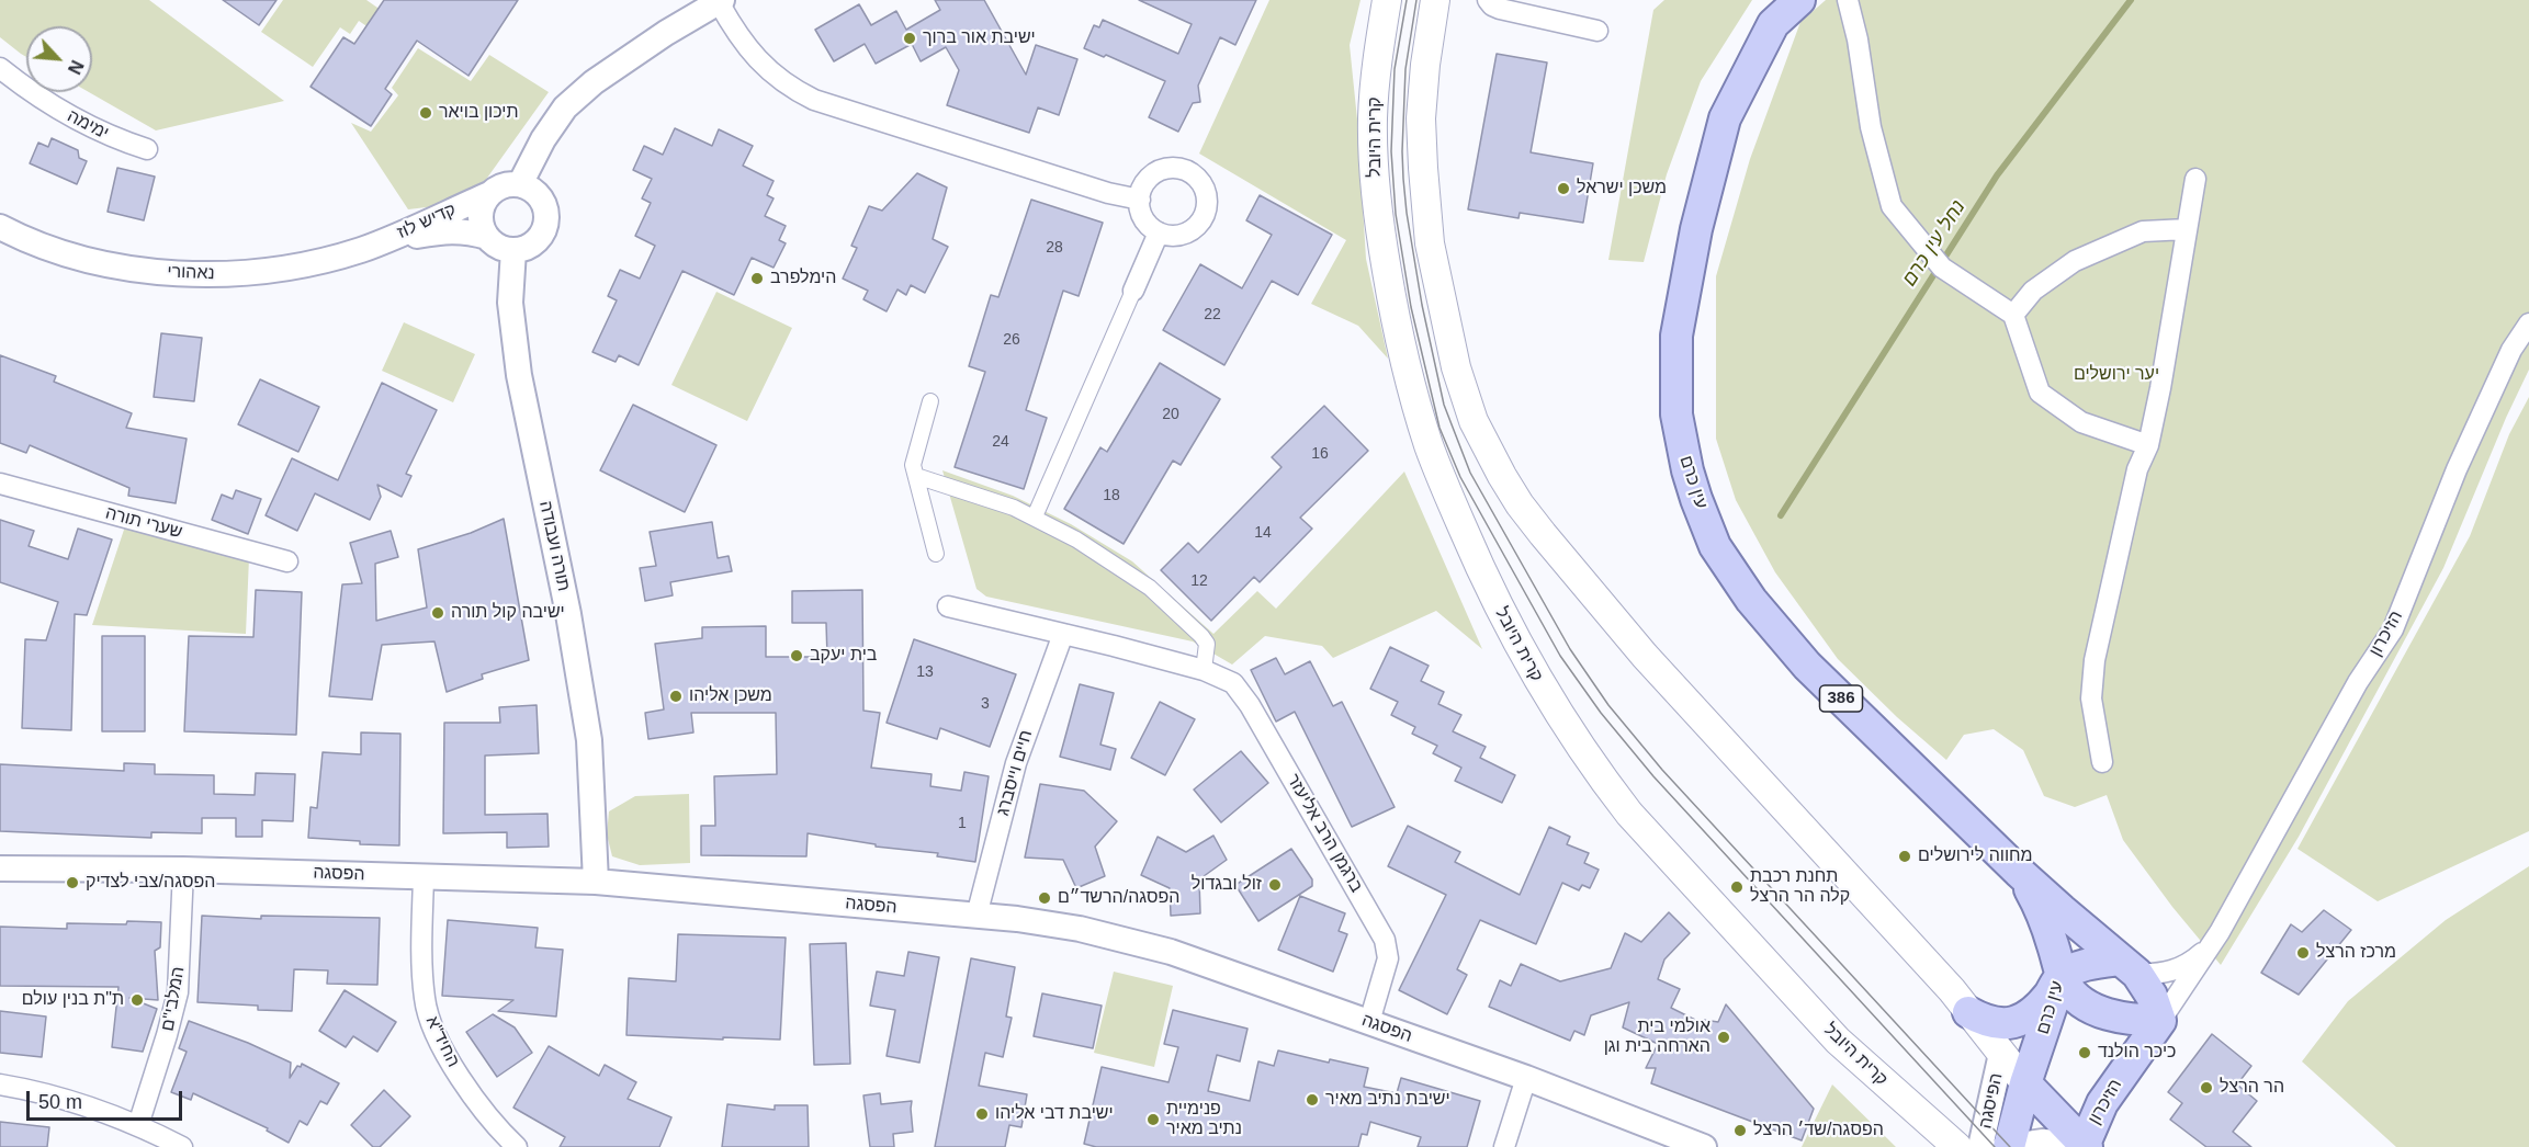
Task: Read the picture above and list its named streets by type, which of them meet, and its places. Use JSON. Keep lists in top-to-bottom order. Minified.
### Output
{"streets":{"main road":["קרית היובל","עין כרם","הזיכרון","386"],"street":["ימימה","קדיש לוז","נאהורי","שערי תורה","תורה ועבודה","חיים וייסברג","ברגמן הרב אליעזר","הפסגה","המלבי\"ם","החיד\"א","הפיסגה"]},"crossings":[["קדיש לוז","נאהורי"],["קדיש לוז","תורה ועבודה"],["עין כרם","הזיכרון"],["עין כרם","הפיסגה"],["תורה ועבודה","הפסגה"],["הזיכרון","הפיסגה"],["חיים וייסברג","ברגמן הרב אליעזר"],["חיים וייסברג","הפסגה"],["ברגמן הרב אליעזר","הפסגה"],["הפסגה","המלבי\"ם"],["הפסגה","החיד\"א"]],"water":["נחל עין כרם"],"parks":["יער ירושלים"],"places":["ישיבת אור ברוך","תיכון בויאר","משכן ישראל","הימלפרב","ישיבה קול תורה","בית יעקב","משכן אליהו","מחווה לירושלים","הפסגה/צבי לצדיק","זול ובגדול","תחנת רכבת קלה הר הרצל","הפסגה/הרשד״ם","מרכז הרצל","ת\"ת בנין עולם","אולמי בית הארחה בית וגן","כיכר הולנד","הר הרצל","ישיבת נתיב מאיר","ישיבת דבי אליהו","פנימיית נתיב מאיר","הפסגה/שד׳ הרצל"],"house_numbers":["28","22","26","20","24","16","18","14","12","13","3","1"],"scale_bar":"50 m","north":"bottom right"}
